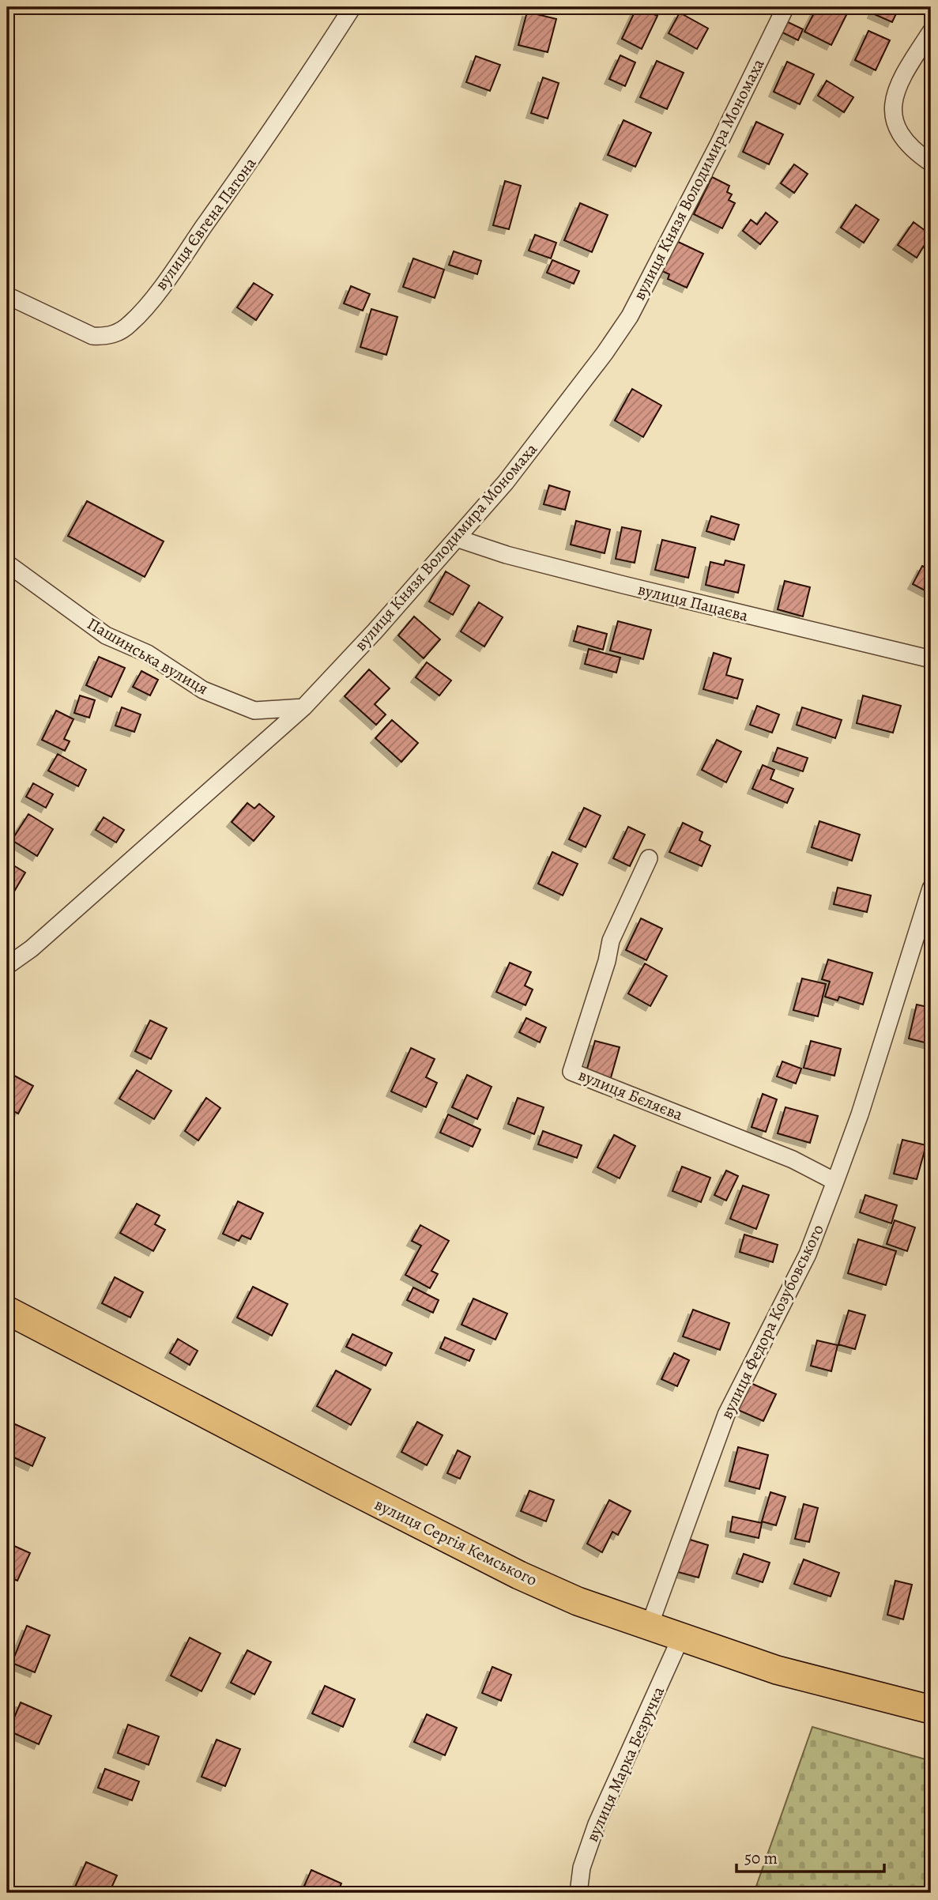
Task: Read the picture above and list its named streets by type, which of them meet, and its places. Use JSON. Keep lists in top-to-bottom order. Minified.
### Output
{"streets":{"highway":["вулиця Сергія Кемського"],"street":["вулиця Князя Володимира Мономаха","вулиця Євгена Патона","вулиця Пацаєва","Пашинська вулиця","вулиця Бєляєва","вулиця Федора Козубовського","вулиця Марка Безручка"]},"crossings":[["вулиця Князя Володимира Мономаха","вулиця Пацаєва"],["вулиця Князя Володимира Мономаха","Пашинська вулиця"],["вулиця Бєляєва","вулиця Федора Козубовського"],["вулиця Федора Козубовського","вулиця Сергія Кемського"],["вулиця Сергія Кемського","вулиця Марка Безручка"]],"scale_bar":"50 m"}
